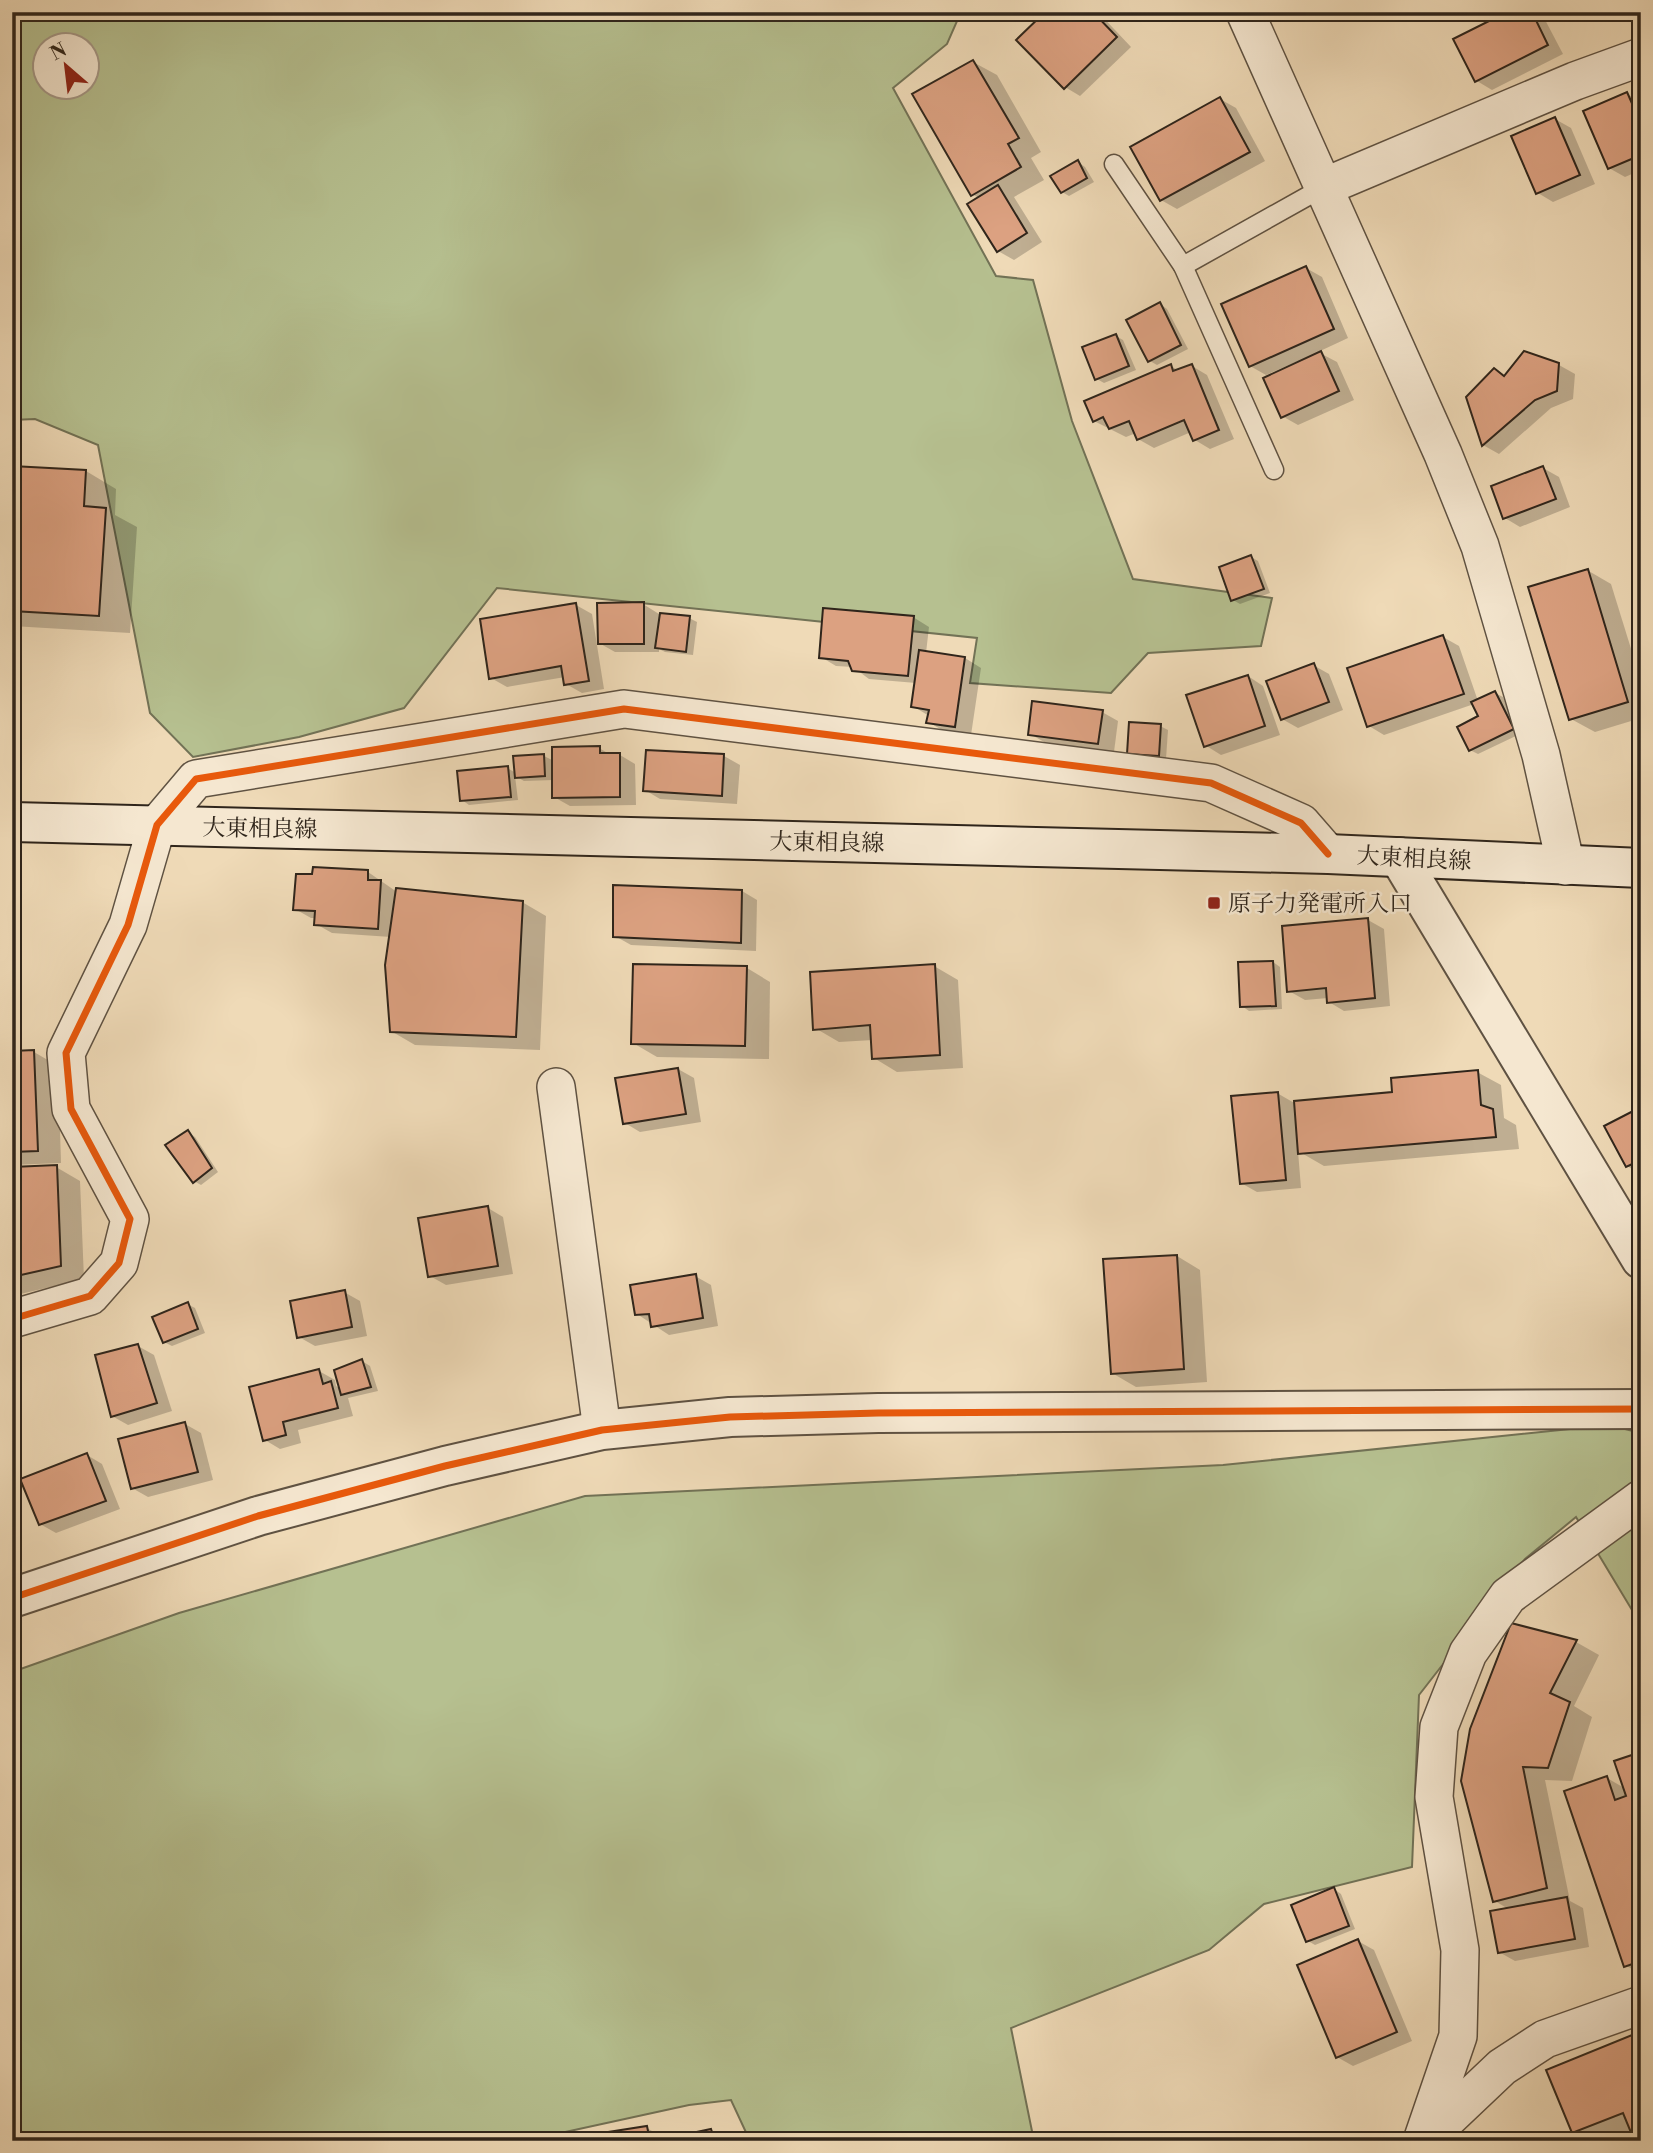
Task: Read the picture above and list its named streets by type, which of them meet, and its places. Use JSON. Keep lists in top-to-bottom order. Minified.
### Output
{"streets":{"street":["大東相良線"]},"places":{"transit":["原子力発電所入口"]},"north":"top left"}
